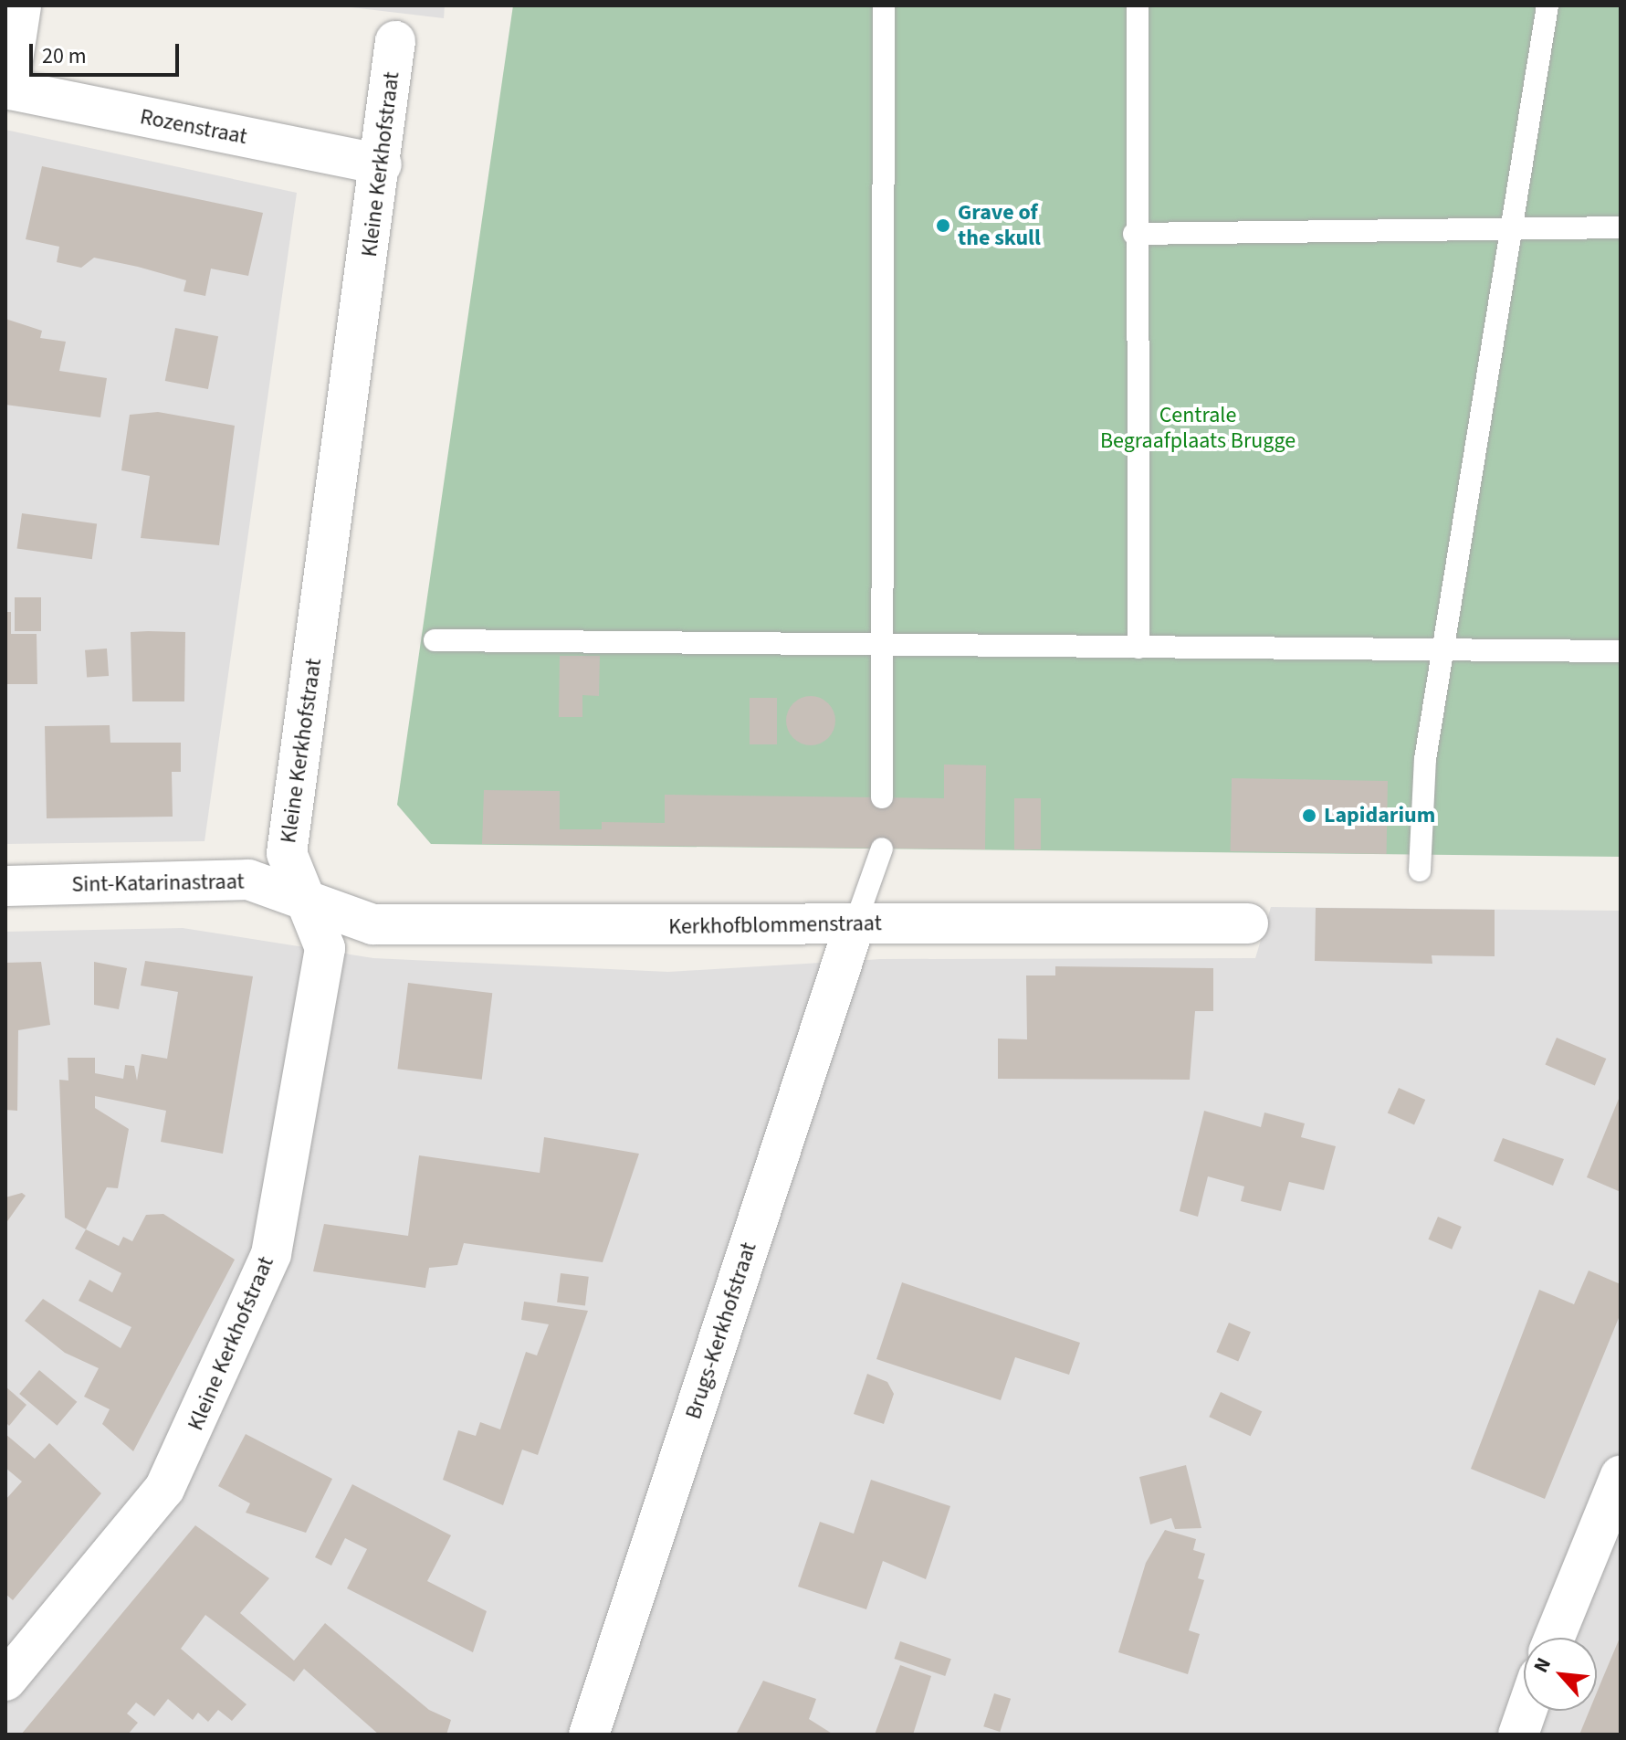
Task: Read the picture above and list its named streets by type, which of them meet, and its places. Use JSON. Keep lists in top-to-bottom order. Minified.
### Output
{"streets":{"street":["Rozenstraat","Kleine Kerkhofstraat","Sint-Katarinastraat","Kerkhofblommenstraat","Brugs-Kerkhofstraat"]},"crossings":[["Rozenstraat","Kleine Kerkhofstraat"],["Kleine Kerkhofstraat","Sint-Katarinastraat"],["Kleine Kerkhofstraat","Kerkhofblommenstraat"],["Sint-Katarinastraat","Kerkhofblommenstraat"],["Kerkhofblommenstraat","Brugs-Kerkhofstraat"]],"parks":["Centrale Begraafplaats Brugge"],"places":["Grave of the skull","Lapidarium"],"scale_bar":"20 m","north":"top left"}
